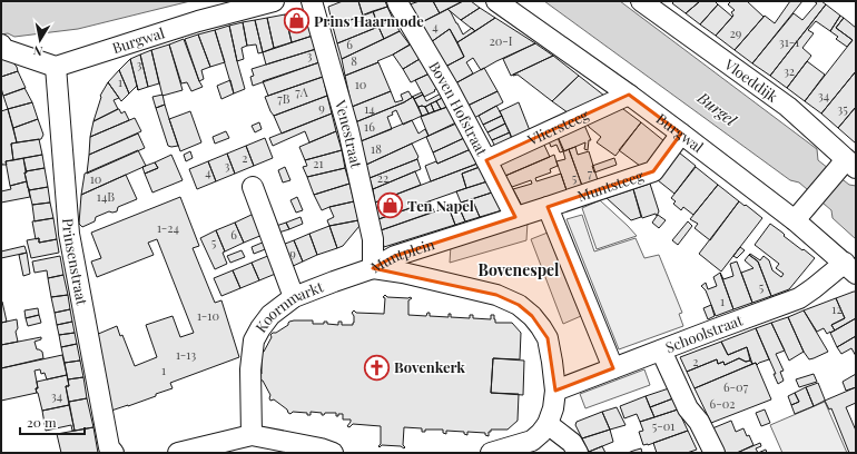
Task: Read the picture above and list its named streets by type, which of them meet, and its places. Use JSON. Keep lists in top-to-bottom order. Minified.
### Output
{"streets":{"street":["Burgwal","Vloeddijk","Boven Hofstraat","Vliersteeg","Venestraat","Muntsteeg","Muntplein","Prinsenstraat","Koornmarkt","Schoolstraat"]},"crossings":[["Burgwal","Vliersteeg"],["Burgwal","Muntsteeg"],["Burgwal","Prinsenstraat"],["Burgwal","Schoolstraat"],["Boven Hofstraat","Vliersteeg"],["Boven Hofstraat","Muntplein"],["Venestraat","Muntplein"],["Venestraat","Koornmarkt"],["Muntsteeg","Muntplein"],["Muntplein","Koornmarkt"],["Muntplein","Schoolstraat"]],"districts":["Bovenespel"],"water":["Burgel"],"places":{"shop":["Prins Haarmode","Ten Napel"],"church":["Bovenkerk"]},"house_numbers":["4","29","20-I","31-1","6","3","8","3","32","1","10","7A","34","7B","9","14","35","16","18","2","21","3","4","7","22","5","10","14B","1-24","6","5","9","5","1","12","1-10","1-13","2","1","6-07","34","6-02","5-01"],"scale_bar":"20 m","north":"bottom"}
